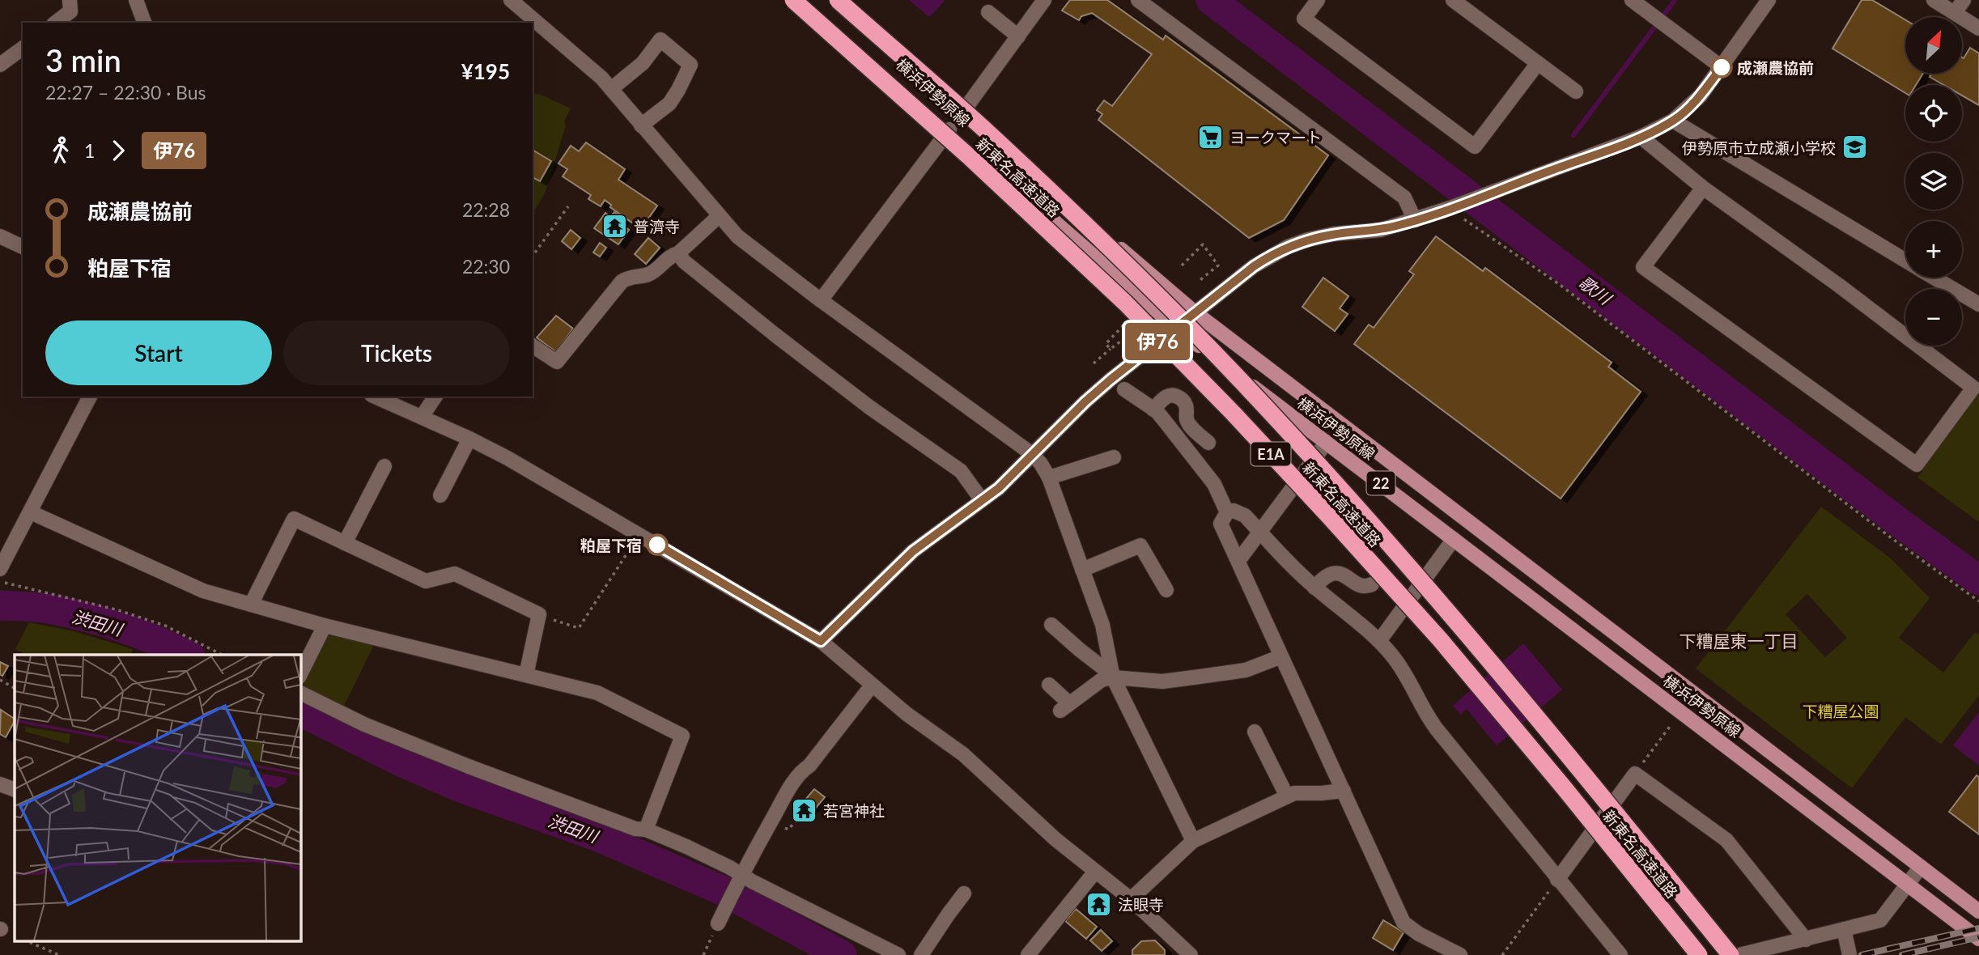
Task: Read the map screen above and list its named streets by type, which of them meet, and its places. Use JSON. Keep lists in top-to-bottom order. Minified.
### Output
{"streets":{"highway":["新東名高速道路","E1A"],"main road":["横浜伊勢原線","22"]},"crossings":[["横浜伊勢原線","新東名高速道路"]],"districts":["下糟屋東一丁目"],"water":["歌川","渋田川"],"parks":["下糟屋公園"],"places":{"other":["成瀬農協前","粕屋下宿"],"supermarket":["ヨークマート"],"school or university":["伊勢原市立成瀬小学校"],"temple":["普濟寺","若宮神社","法眼寺"]},"lines":["bus line 伊76"],"north":"top right","page":{"on_map":"伊76","map_buttons":["+","−"],"heading":["3 min","22:27 – 22:30 · Bus","¥195"],"legs":["1","伊76"],"list":[{"name":"成瀬農協前","value":"22:28"},{"name":"粕屋下宿","value":"22:30"}],"buttons":["Start","Tickets"]}}
